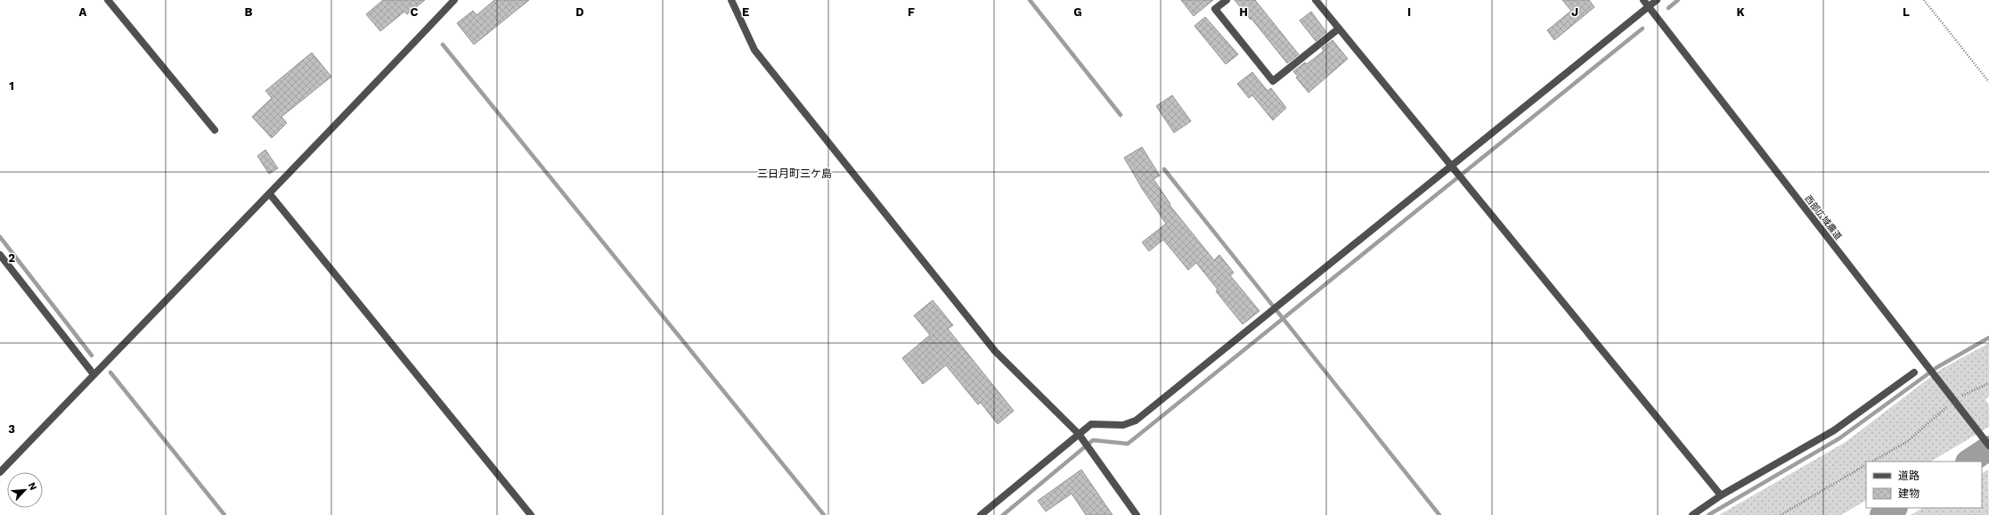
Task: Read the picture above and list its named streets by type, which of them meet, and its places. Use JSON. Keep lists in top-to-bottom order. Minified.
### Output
{"streets":{"street":["西部広域農道"]},"districts":["三日月町三ケ島"],"legend":["道路","建物"],"north":"top right","grid":{"columns":["A","B","C","D","E","F","G","H","I","J","K","L"],"rows":["1","2","3"]}}
